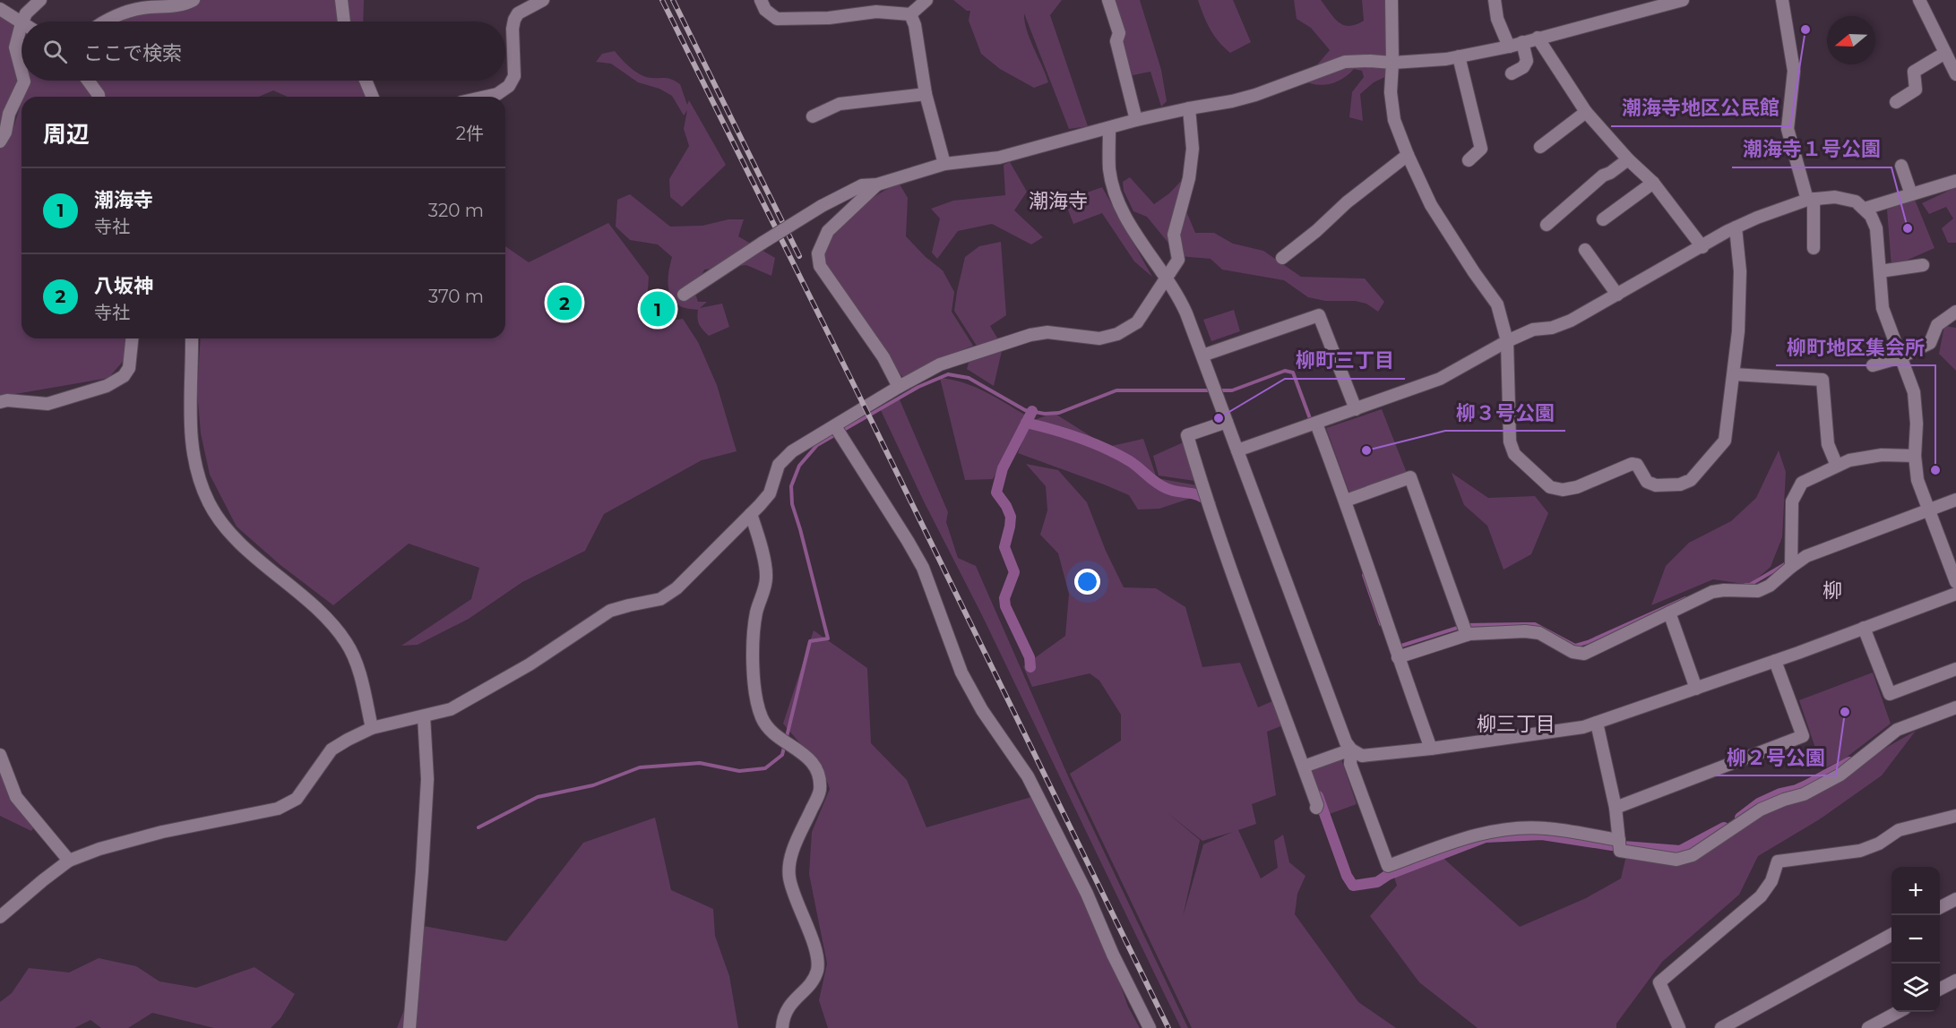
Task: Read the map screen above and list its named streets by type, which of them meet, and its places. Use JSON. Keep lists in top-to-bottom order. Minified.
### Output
{"districts":["潮海寺","柳","柳三丁目"],"places":["潮海寺地区公民館","潮海寺１号公園","柳町三丁目","柳３号公園","柳町地区集会所","柳２号公園"],"north":"left","page":{"search":"ここで検索","heading":["周辺","2件"],"list":[{"mark":"1","name":"潮海寺","note":"寺社","value":"320 m"},{"mark":"2","name":"八坂神","note":"寺社","value":"370 m"}],"pins":["2","1"],"map_buttons":["+","−"]}}
